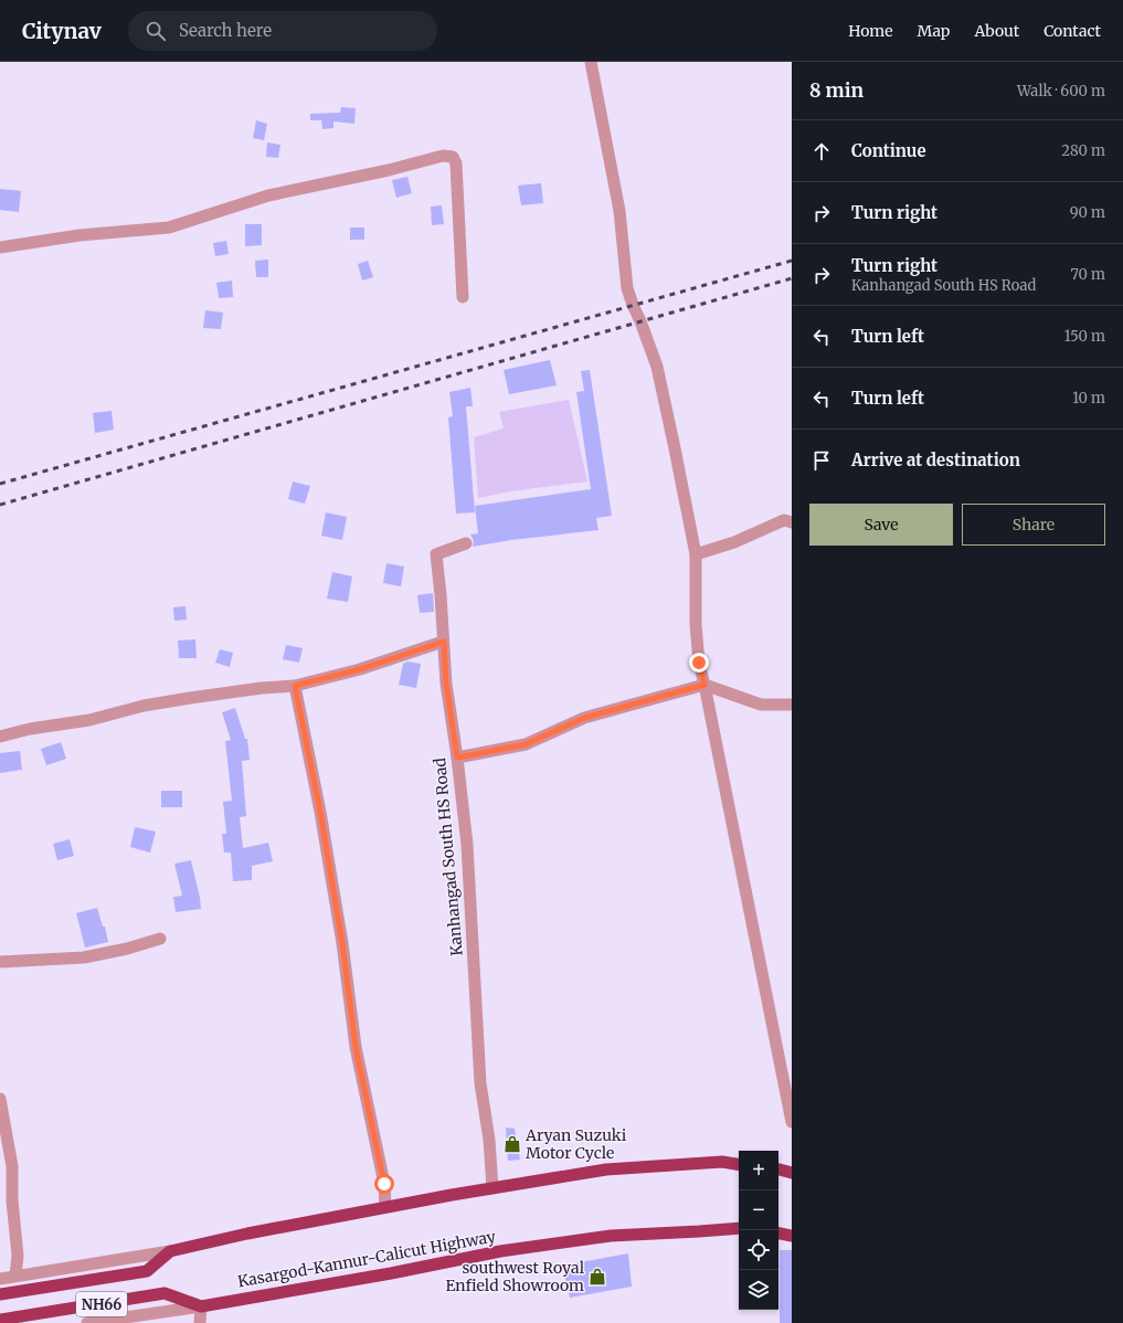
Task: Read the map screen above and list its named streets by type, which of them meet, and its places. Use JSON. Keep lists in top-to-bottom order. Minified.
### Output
{"streets":{"highway":["Kasargod-Kannur-Calicut Highway","NH66"],"street":["Kanhangad South HS Road"]},"crossings":[["Kanhangad South HS Road","NH66"]],"places":{"shop":["Aryan Suzuki Motor Cycle","southwest Royal Enfield Showroom"]},"page":{"header":"Citynav","search":"Search here","nav":["Home","Map","About","Contact"],"heading":["8 min","Walk · 600 m"],"list":[["Continue","280 m"],["Turn right","90 m"],["Turn right","Kanhangad South HS Road","70 m"],["Turn left","150 m"],["Turn left","10 m"],"Arrive at destination"],"buttons":["Save","Share"],"map_buttons":["+","−"]}}
